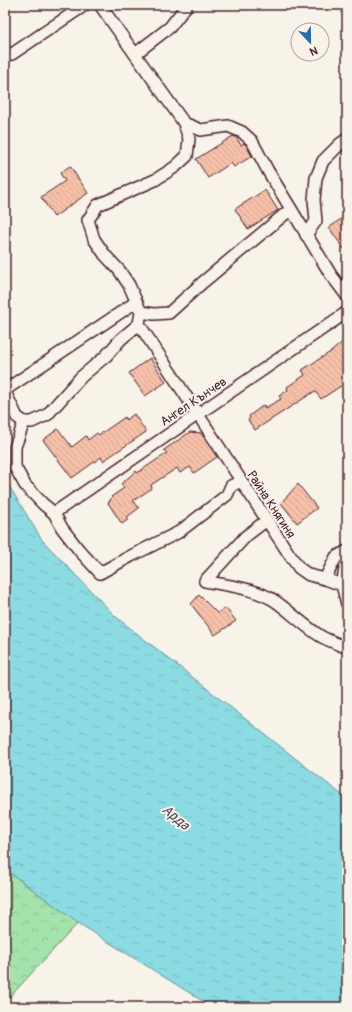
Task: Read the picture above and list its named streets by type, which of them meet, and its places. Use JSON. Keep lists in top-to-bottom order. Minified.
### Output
{"streets":{"street":["Ангел Кънчев","Райна Княгиня"]},"crossings":[["Ангел Кънчев","Райна Княгиня"]],"water":["Арда"],"north":"bottom"}
